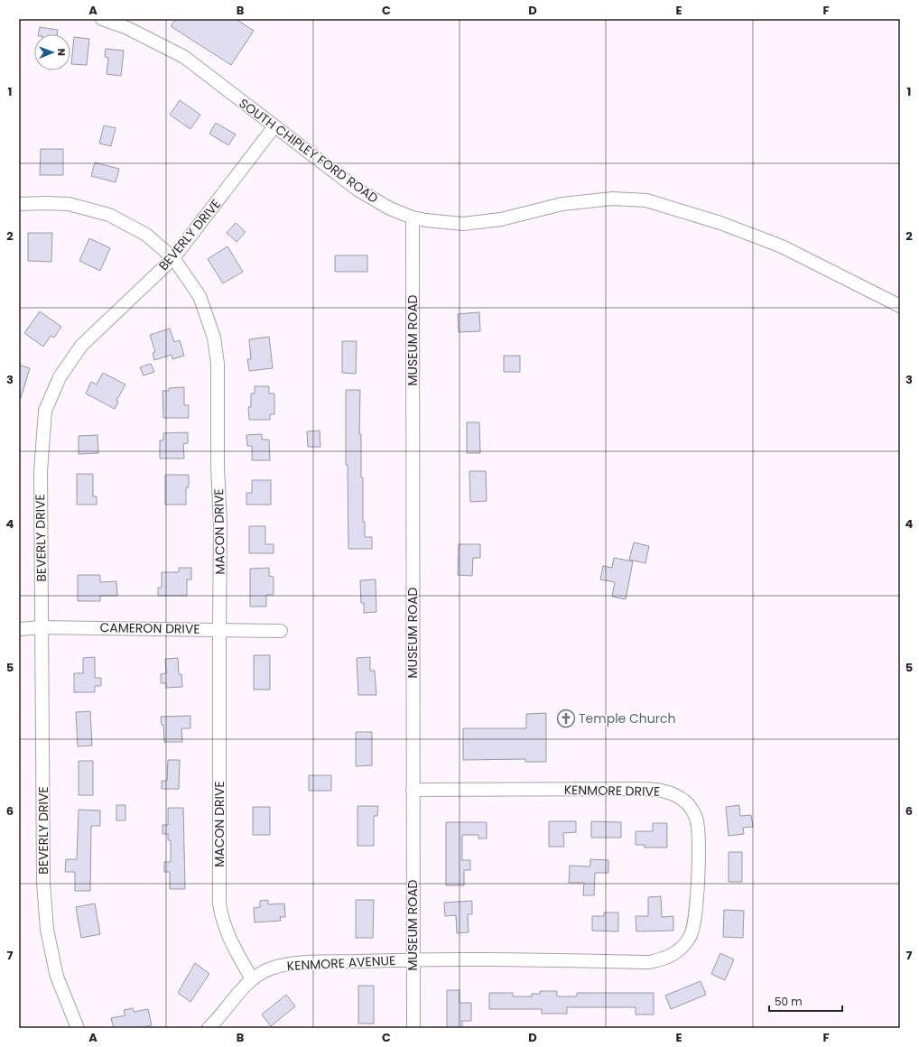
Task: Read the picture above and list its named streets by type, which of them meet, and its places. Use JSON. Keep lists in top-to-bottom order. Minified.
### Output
{"streets":{"street":["SOUTH CHIPLEY FORD ROAD","BEVERLY DRIVE","MUSEUM ROAD","MACON DRIVE","CAMERON DRIVE","KENMORE DRIVE","KENMORE AVENUE"]},"crossings":[["SOUTH CHIPLEY FORD ROAD","BEVERLY DRIVE"],["SOUTH CHIPLEY FORD ROAD","MUSEUM ROAD"],["BEVERLY DRIVE","MACON DRIVE"],["BEVERLY DRIVE","CAMERON DRIVE"],["MUSEUM ROAD","KENMORE DRIVE"],["MUSEUM ROAD","KENMORE AVENUE"],["MACON DRIVE","CAMERON DRIVE"],["MACON DRIVE","KENMORE AVENUE"],["KENMORE DRIVE","KENMORE AVENUE"]],"places":{"church":["Temple Church"]},"scale_bar":"50 m","north":"right","grid":{"columns":["A","B","C","D","E","F"],"rows":["1","2","3","4","5","6","7"]}}
